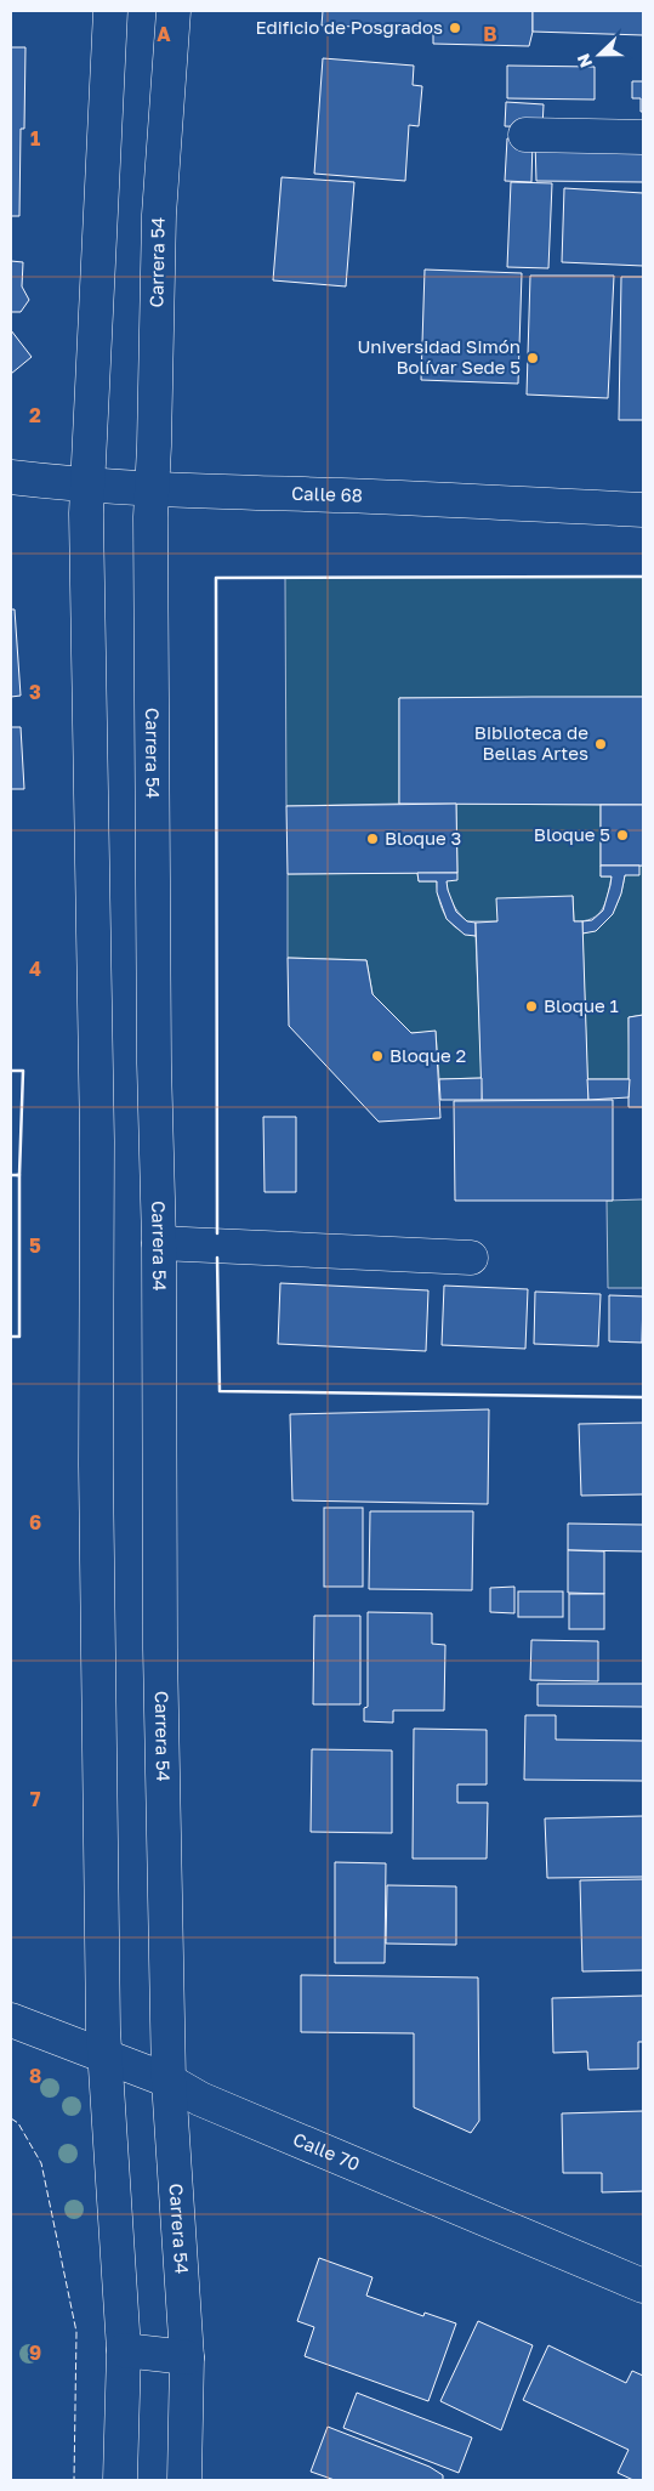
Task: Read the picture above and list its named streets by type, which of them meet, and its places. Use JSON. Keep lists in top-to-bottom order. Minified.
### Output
{"streets":{"main road":["Carrera 54","Calle 68","Calle 70"]},"crossings":[["Carrera 54","Calle 68"],["Carrera 54","Calle 70"]],"places":["Edificio de Posgrados","Universidad Simón Bolívar Sede 5","Biblioteca de Bellas Artes","Bloque 5","Bloque 3","Bloque 1","Bloque 2"],"north":"left","grid":{"columns":["A","B"],"rows":["1","2","3","4","5","6","7","8","9"]}}
